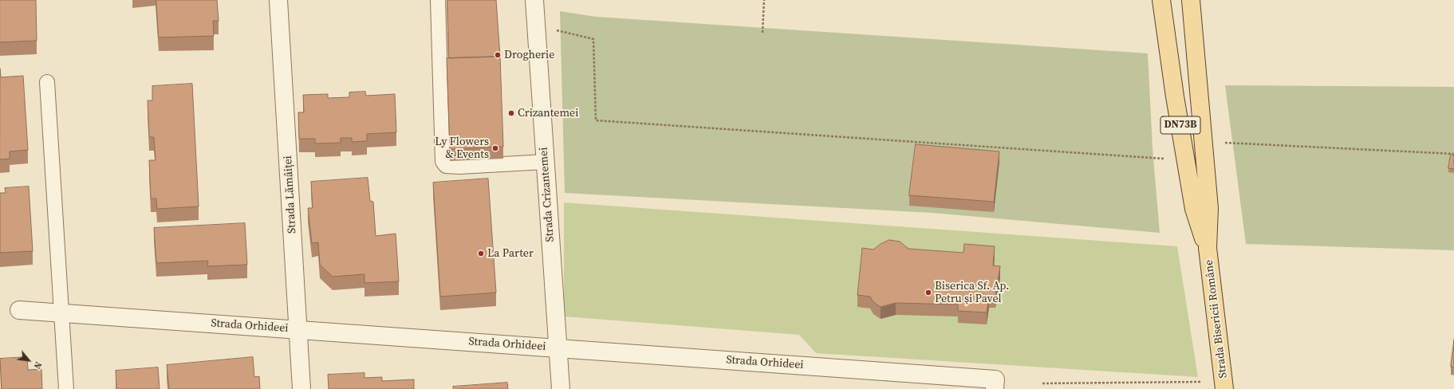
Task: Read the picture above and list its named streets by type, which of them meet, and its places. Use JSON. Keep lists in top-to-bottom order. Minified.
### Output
{"streets":{"main road":["DN73B","Strada Bisericii Române"],"street":["Strada Lămâiței","Strada Crizantemei","Strada Orhideei"]},"crossings":[["Strada Lămâiței","Strada Orhideei"],["Strada Crizantemei","Strada Orhideei"]],"places":["Drogherie","Crizantemei","Ly Flowers & Events","La Parter","Biserica Sf. Ap. Petru și Pavel"],"north":"bottom right"}
